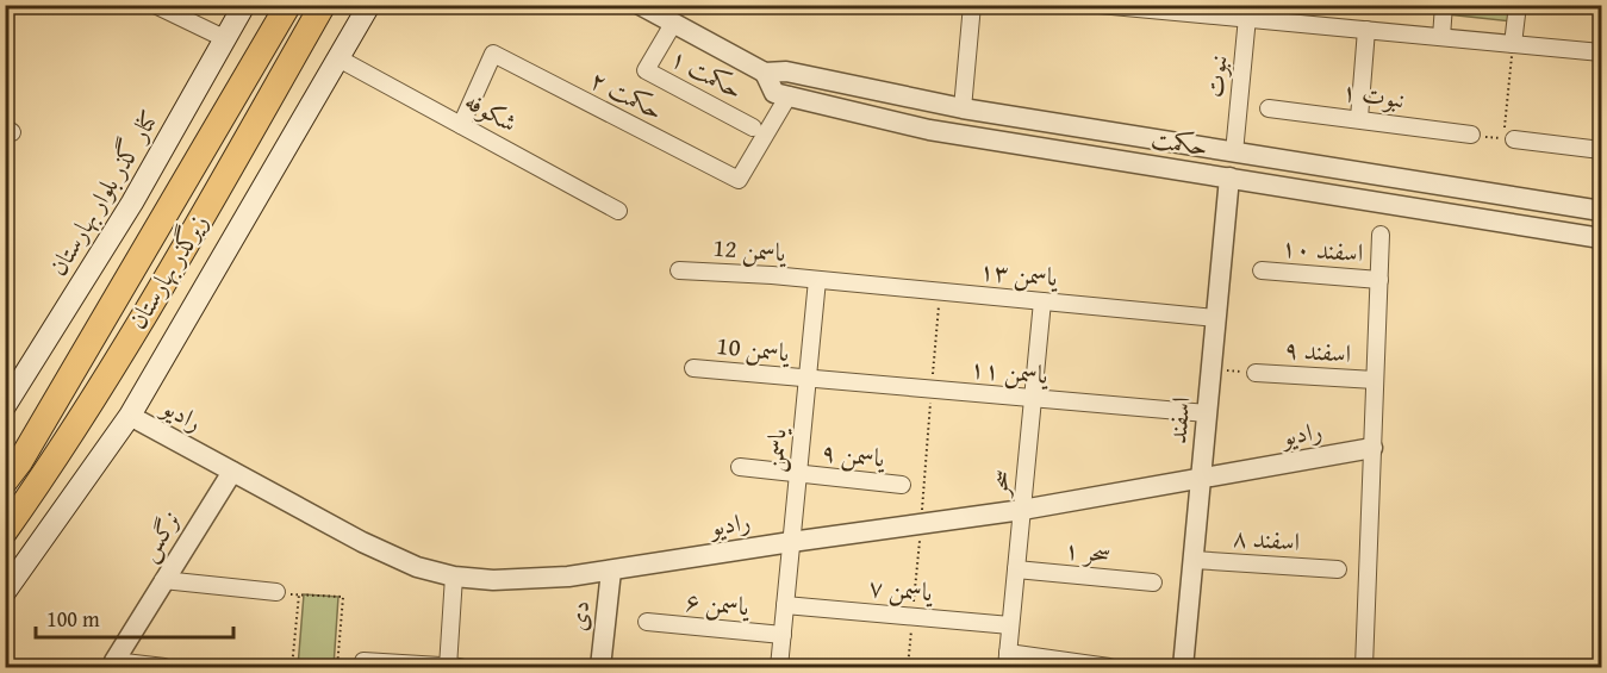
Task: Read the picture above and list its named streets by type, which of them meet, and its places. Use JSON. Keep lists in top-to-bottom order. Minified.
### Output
{"streets":{"main road":["کنار گذر بلوار بهارستان","زیرگذر بهارستان"],"street":["حکمت ۱","نبوت","حکمت ۲","نبوت ۱","شکوفه","حکمت","یاسمن 12","اسفند ۱۰","یاسمن ۱۳","یاسمن 10","اسفند ۹","یاسمن ۱۱","رادیو","اسفند","یاسمن","یاسمن ۹","سحر","نرگس","اسفند ۸","سحر ۱","یاسمن ۷","یاسمن ۶","دی"]},"crossings":[["حکمت ۱","حکمت"],["نبوت","حکمت"],["حکمت ۲","شکوفه"],["حکمت ۲","حکمت"],["حکمت","اسفند"],["یاسمن 12","یاسمن ۱۳"],["یاسمن 12","یاسمن"],["یاسمن ۱۳","اسفند"],["یاسمن ۱۳","یاسمن"],["یاسمن ۱۳","سحر"],["یاسمن 10","یاسمن ۱۱"],["یاسمن 10","یاسمن"],["یاسمن ۱۱","اسفند"],["یاسمن ۱۱","یاسمن"],["یاسمن ۱۱","سحر"],["رادیو","اسفند"],["رادیو","یاسمن"],["رادیو","سحر"],["رادیو","نرگس"],["رادیو","دی"],["اسفند","اسفند ۸"],["یاسمن","یاسمن ۹"],["یاسمن","یاسمن ۷"],["یاسمن","یاسمن ۶"],["سحر","سحر ۱"],["سحر","یاسمن ۷"]],"scale_bar":"100 m"}
